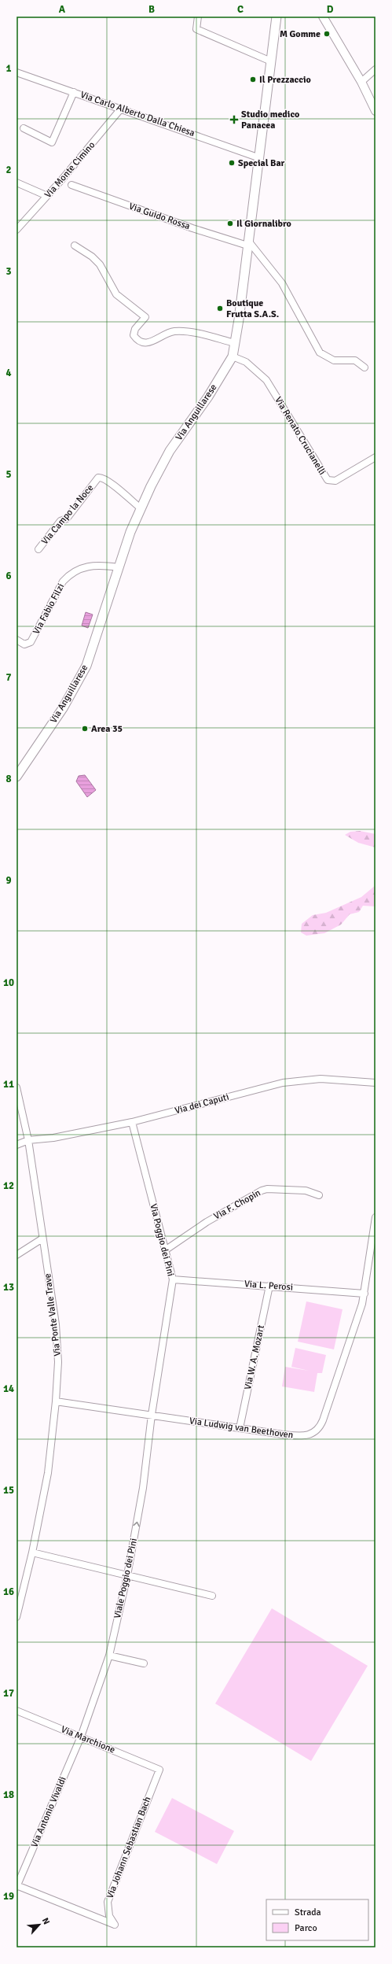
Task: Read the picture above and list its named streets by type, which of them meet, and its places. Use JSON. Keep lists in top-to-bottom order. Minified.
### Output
{"streets":{"main road":["Via Anguillarese"],"street":["Via Carlo Alberto Dalla Chiesa","Via Monte Cimino","Via Guido Rossa","Via Renato Crucianelli","Via Campo la Noce","Via Fabio Filzi","Via dei Caputi","Via F. Chopin","Via Poggio dei Pini","Via L. Perosi","Via Ponte Valle Trave","Via W. A. Mozart","Via Ludwig van Beethoven","Viale Poggio dei Pini","Via Marchione","Via Antonio Vivaldi","Via Johann Sebastian Bach"]},"crossings":[["Via Carlo Alberto Dalla Chiesa","Via Monte Cimino"],["Via Carlo Alberto Dalla Chiesa","Via Anguillarese"],["Via Guido Rossa","Via Anguillarese"],["Via Anguillarese","Via Renato Crucianelli"],["Via Anguillarese","Via Campo la Noce"],["Via Anguillarese","Via Fabio Filzi"],["Via dei Caputi","Via Poggio dei Pini"],["Via dei Caputi","Via Ponte Valle Trave"],["Via F. Chopin","Via Poggio dei Pini"],["Via Poggio dei Pini","Via L. Perosi"],["Via Poggio dei Pini","Via Ludwig van Beethoven"],["Via Poggio dei Pini","Viale Poggio dei Pini"],["Via L. Perosi","Via W. A. Mozart"],["Via L. Perosi","Via Ludwig van Beethoven"],["Via Ponte Valle Trave","Via Ludwig van Beethoven"],["Via W. A. Mozart","Via Ludwig van Beethoven"],["Via Ludwig van Beethoven","Viale Poggio dei Pini"],["Viale Poggio dei Pini","Via Marchione"],["Viale Poggio dei Pini","Via Antonio Vivaldi"],["Via Marchione","Via Antonio Vivaldi"],["Via Marchione","Via Johann Sebastian Bach"],["Via Antonio Vivaldi","Via Johann Sebastian Bach"]],"one_way":["Viale Poggio dei Pini"],"places":{"other":["M Gomme","Il Prezzaccio","Special Bar","Il Giornalibro","Boutique Frutta S.A.S.","Area 35"],"health":["Studio medico Panacea"]},"legend":["Strada","Parco"],"north":"top right","grid":{"columns":["A","B","C","D"],"rows":["1","2","3","4","5","6","7","8","9","10","11","12","13","14","15","16","17","18","19"]}}
